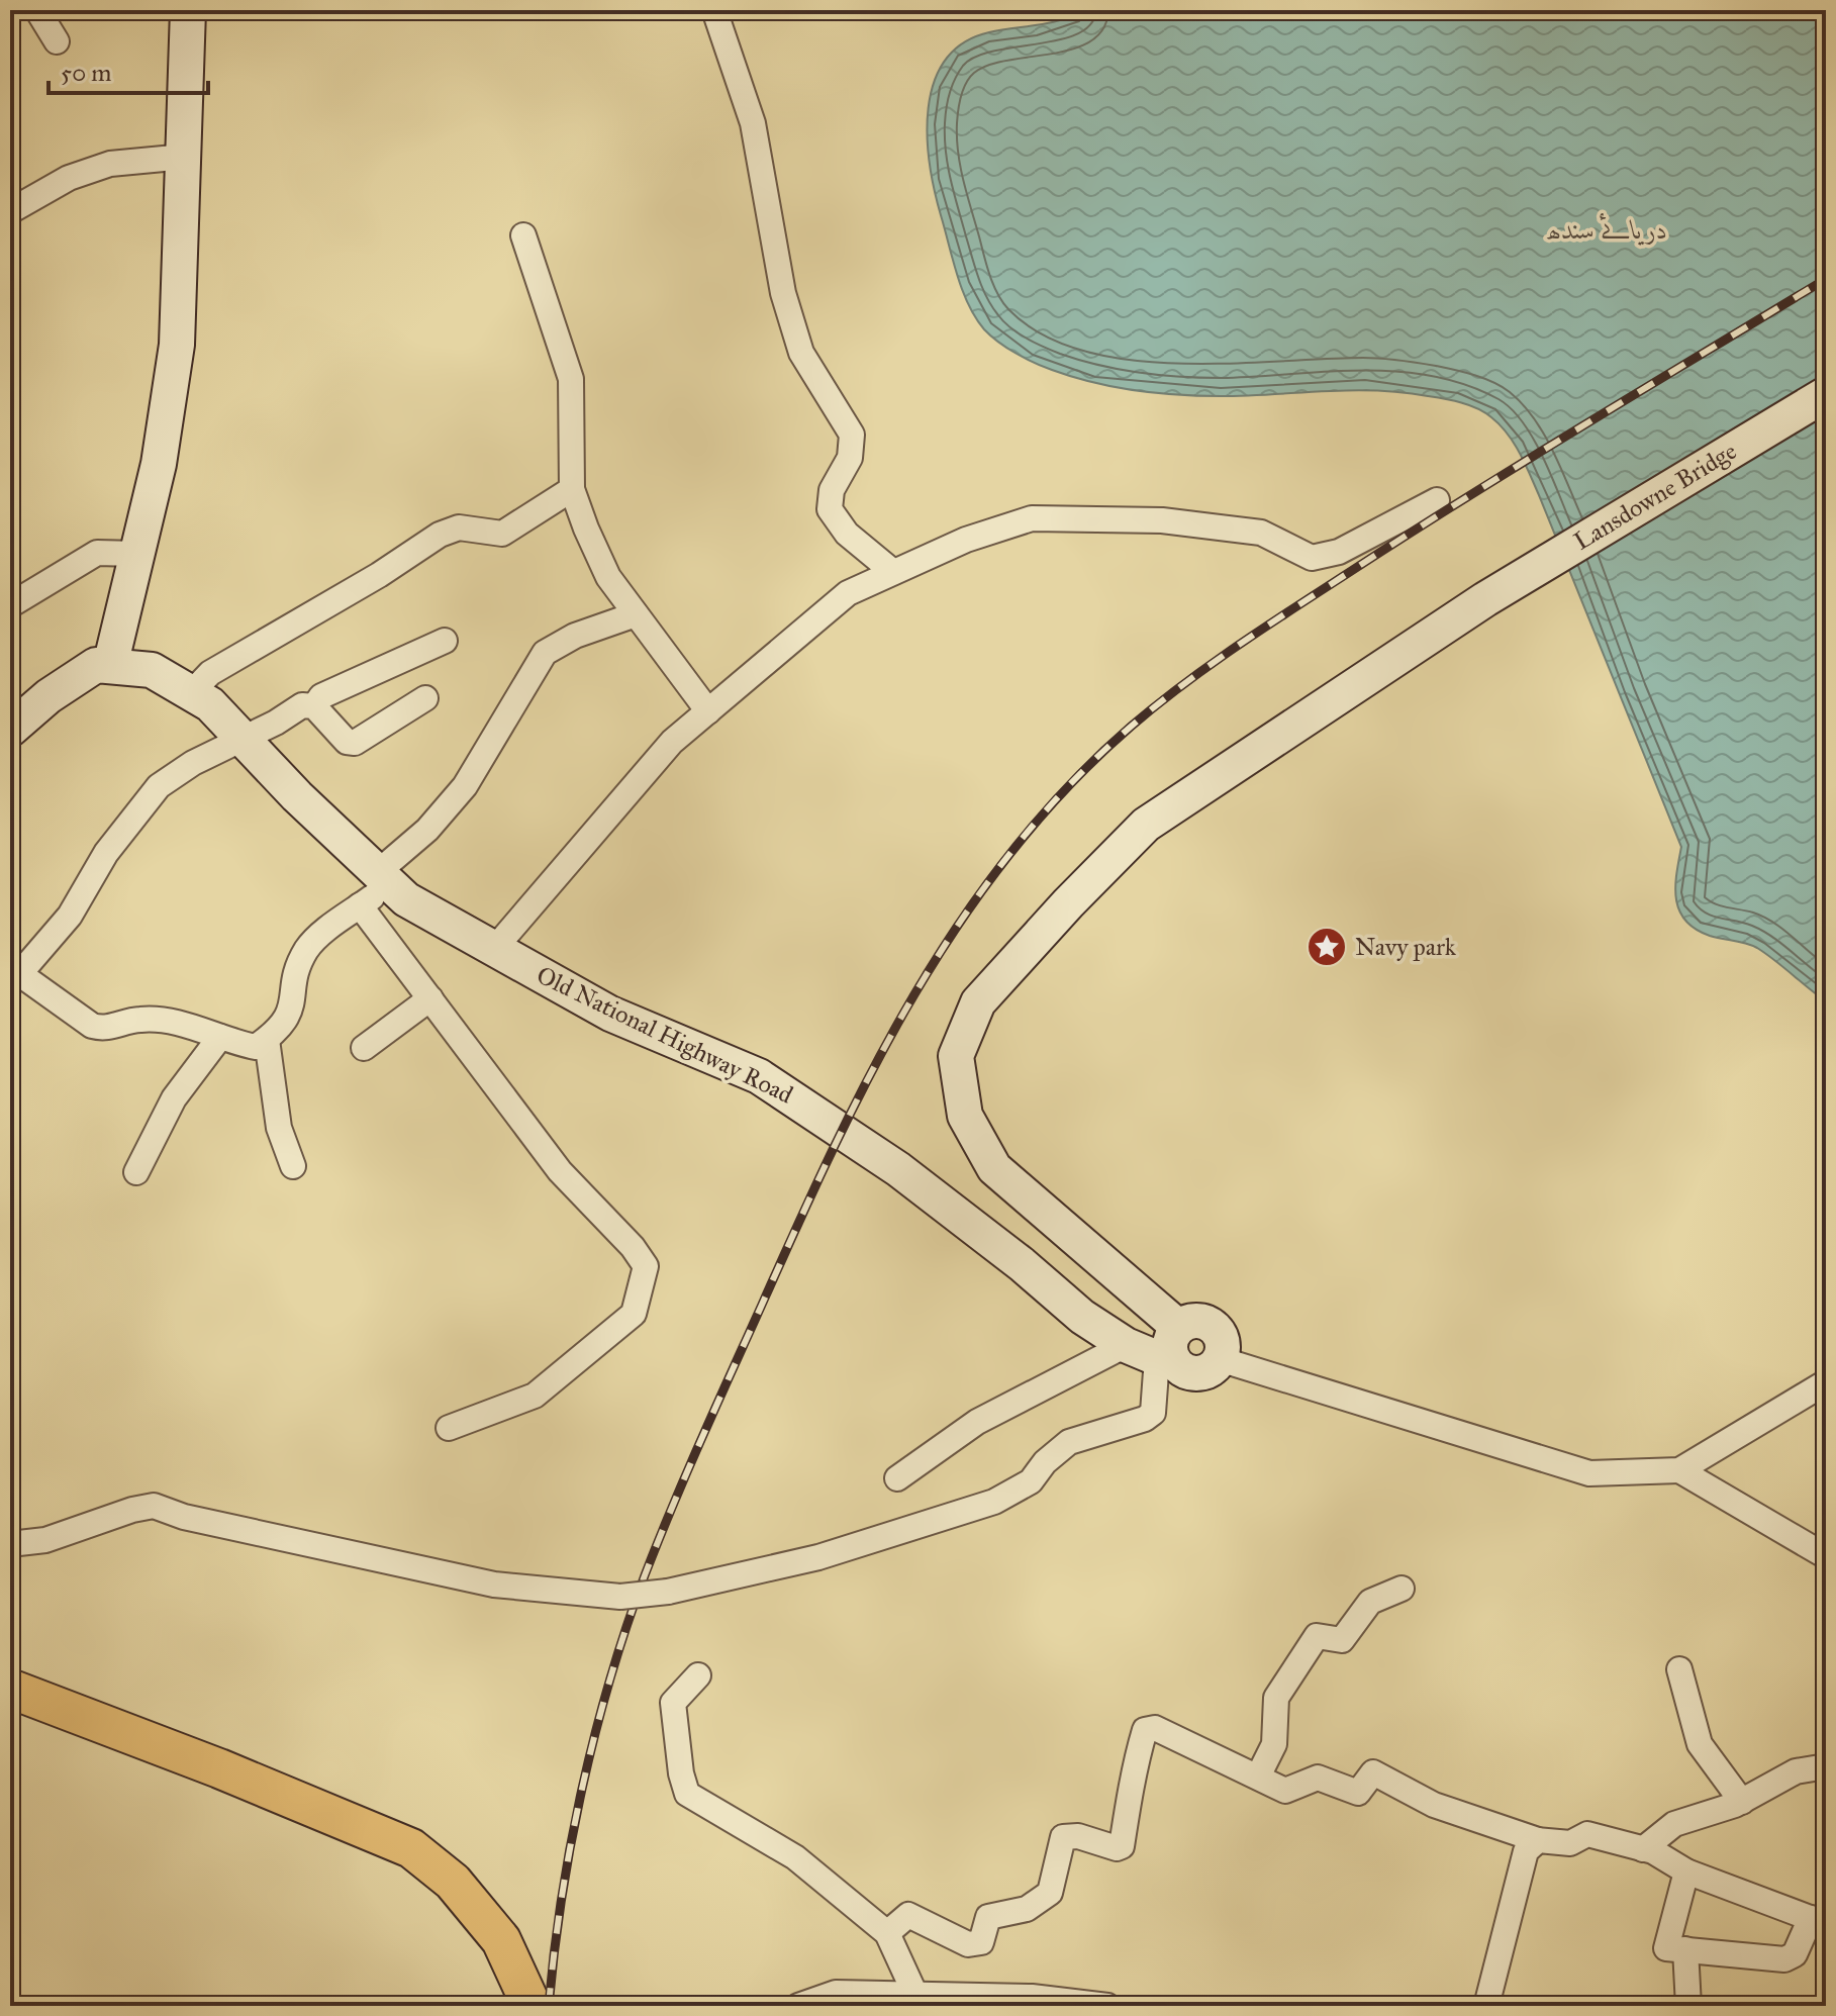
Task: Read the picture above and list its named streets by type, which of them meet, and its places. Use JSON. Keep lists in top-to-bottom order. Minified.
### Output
{"streets":{"main road":["Lansdowne Bridge","Old National Highway Road"]},"crossings":[["Lansdowne Bridge","Old National Highway Road"]],"water":["دریائے سندھ"],"places":{"place":["Navy park"]},"scale_bar":"50 m"}
